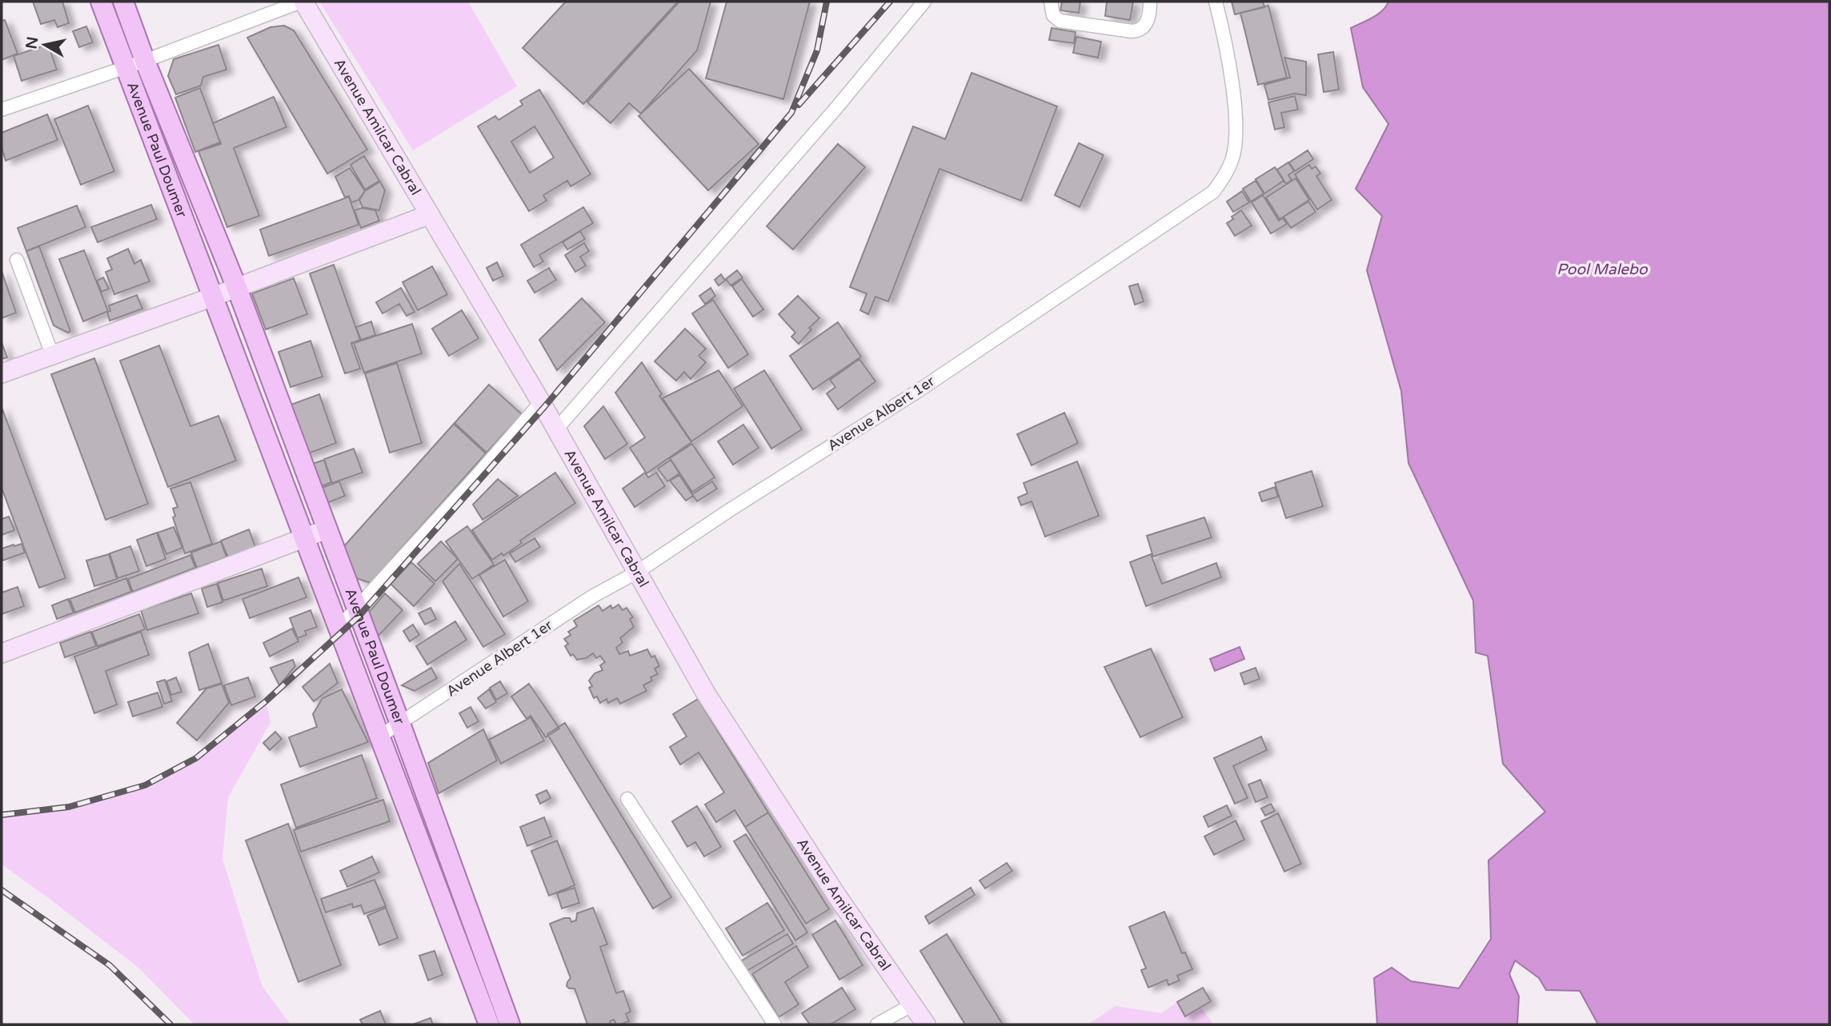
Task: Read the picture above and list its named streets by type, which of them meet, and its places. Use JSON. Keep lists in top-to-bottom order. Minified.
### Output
{"streets":{"main road":["Avenue Amilcar Cabral","Avenue Paul Doumer"],"street":["Avenue Albert 1er"]},"crossings":[["Avenue Amilcar Cabral","Avenue Albert 1er"],["Avenue Paul Doumer","Avenue Albert 1er"]],"water":["Pool Malebo"],"north":"left"}
